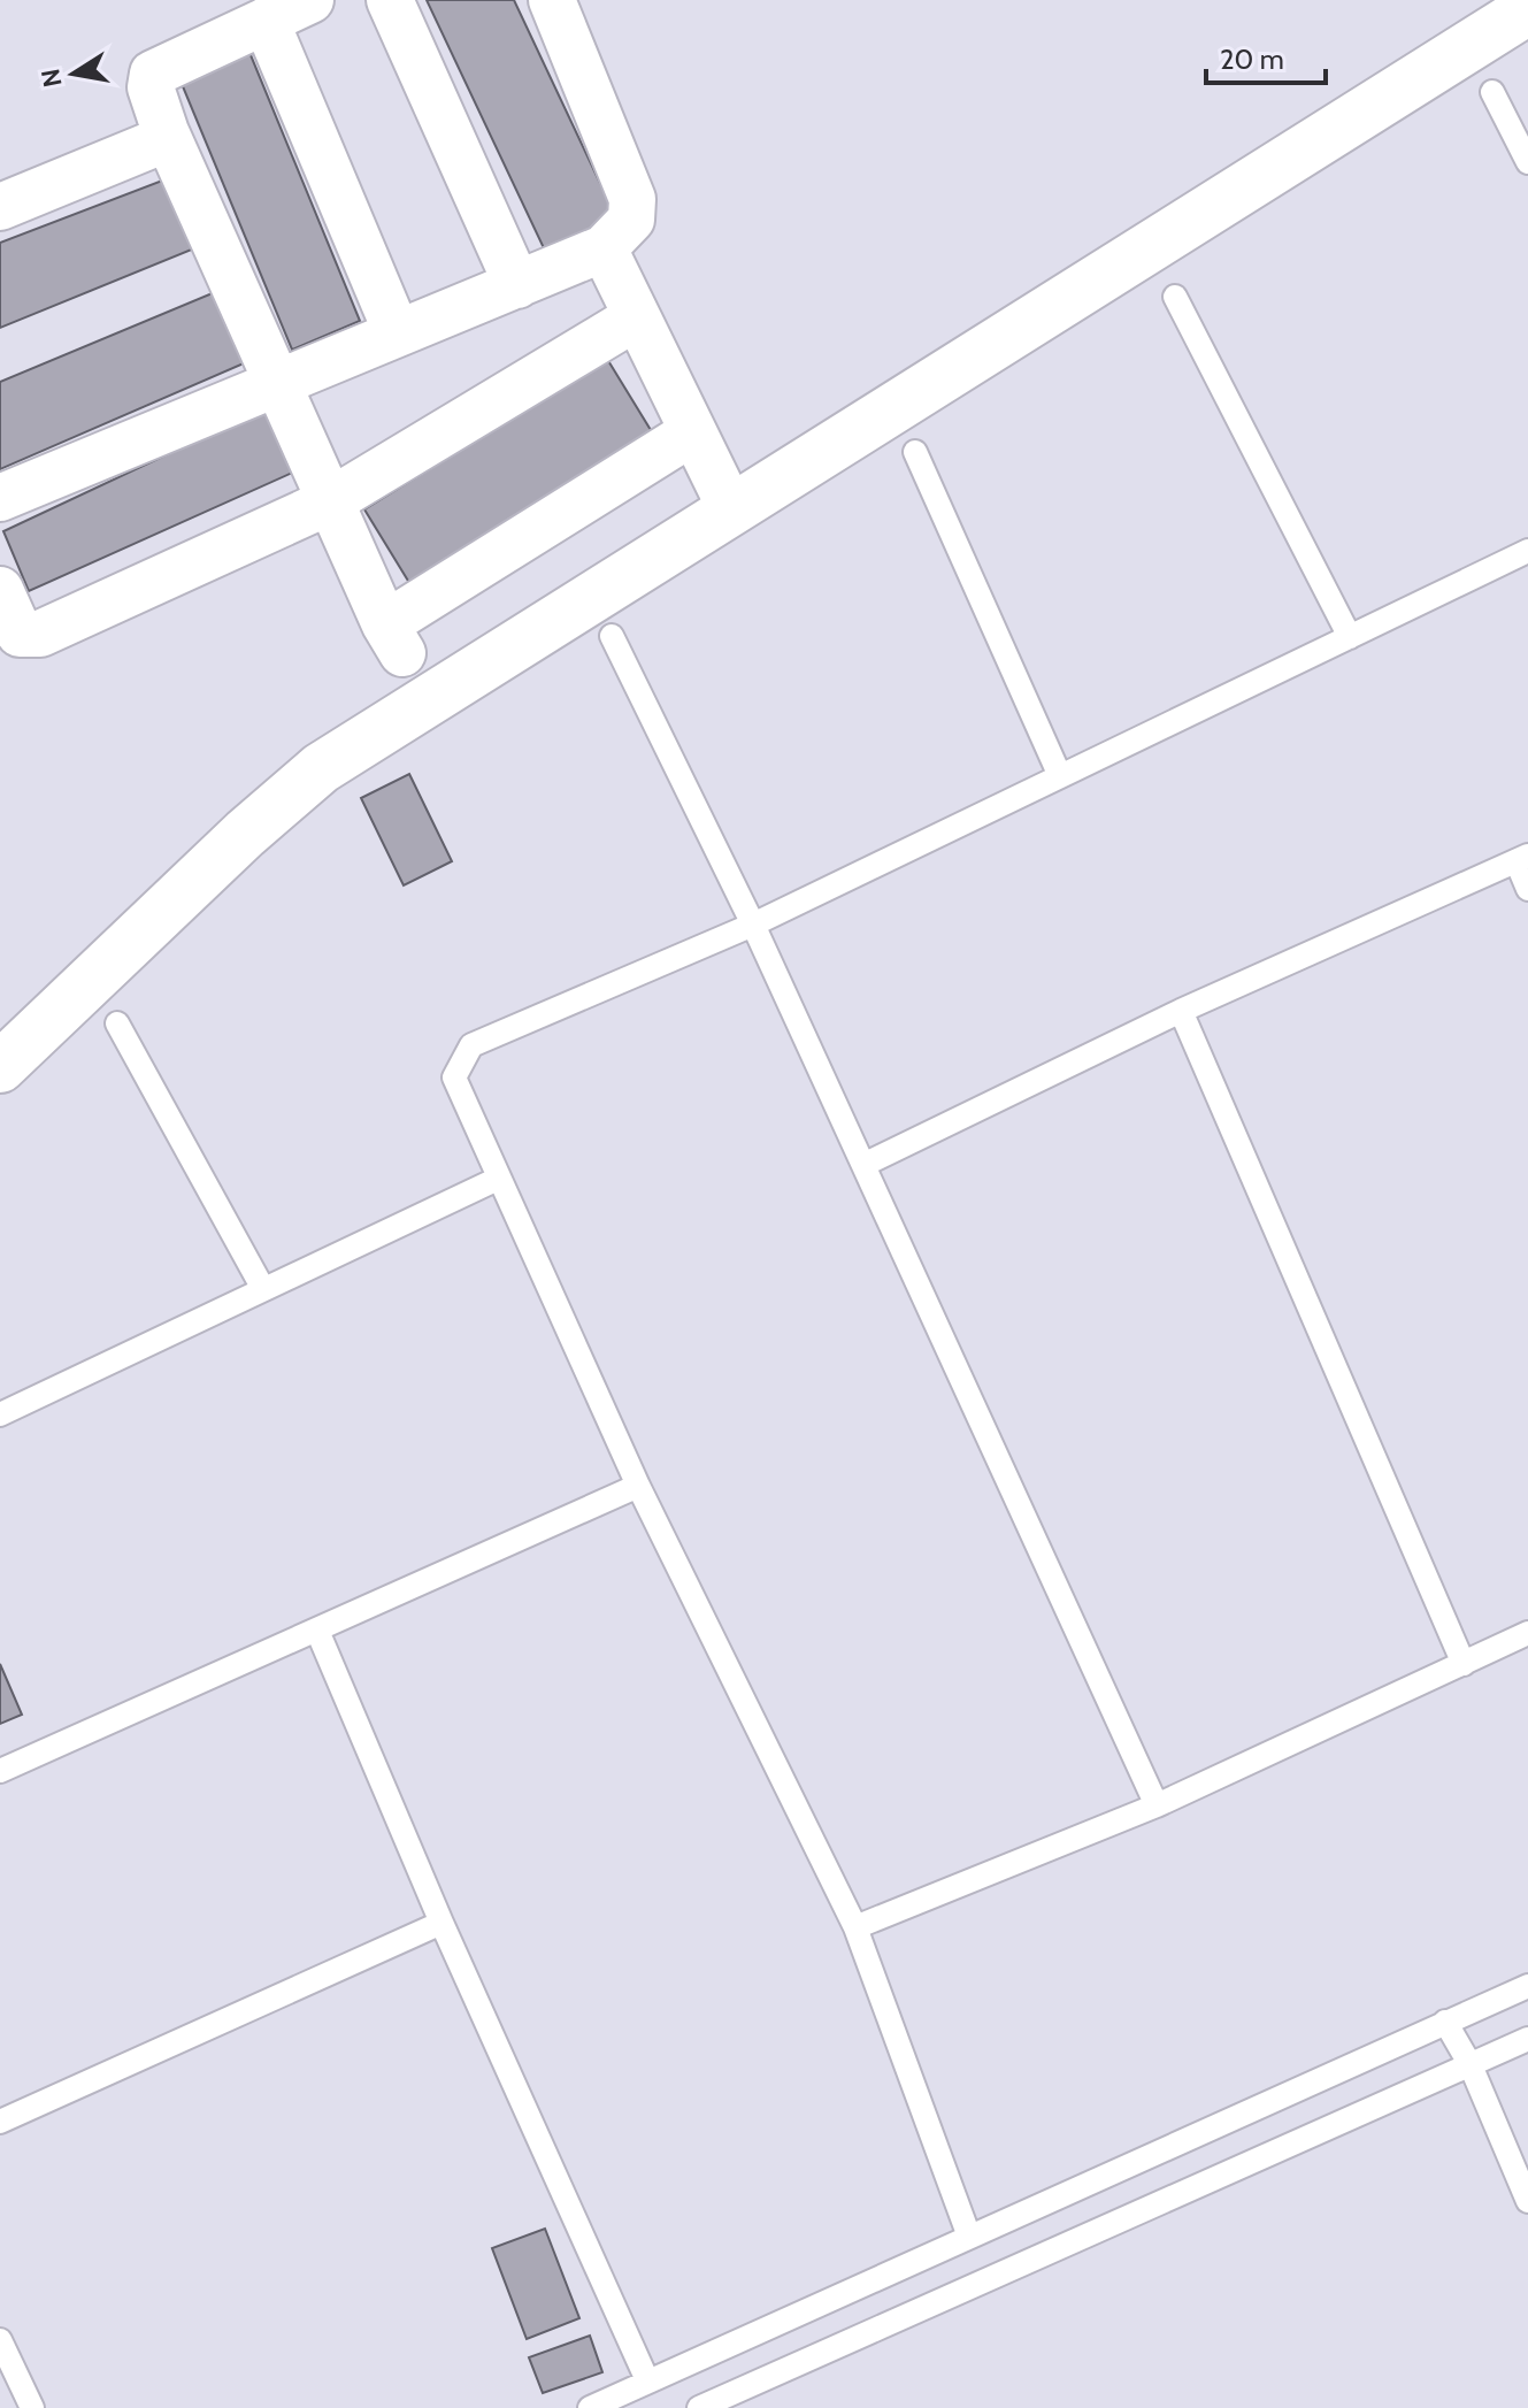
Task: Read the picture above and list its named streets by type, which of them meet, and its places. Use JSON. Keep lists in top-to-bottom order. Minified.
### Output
{"scale_bar":"20 m","north":"left"}
